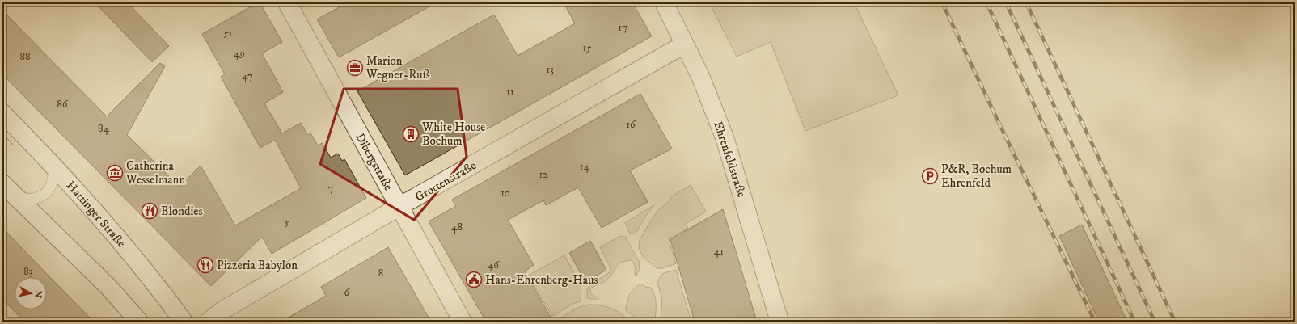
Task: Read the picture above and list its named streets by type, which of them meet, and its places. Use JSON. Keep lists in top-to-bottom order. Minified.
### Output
{"streets":{"street":["Ehrenfeldstraße","Dibergstraße","Grottenstraße","Hattinger Straße"]},"crossings":[["Ehrenfeldstraße","Grottenstraße"],["Dibergstraße","Grottenstraße"]],"places":{"office":["Marion Wegner-Ruß"],"building":["White House Bochum"],"museum":["Catherina Wesselmann"],"parking":["P&R, Bochum Ehrenfeld"],"restaurant":["Blondies","Pizzeria Babylon"],"public building":["Hans-Ehrenberg-Haus"]},"house_numbers":["17","51","15","49","88","13","47","11","86","16","84","14","12","7","10","5","48","41","46","83","8","6"],"north":"right"}
